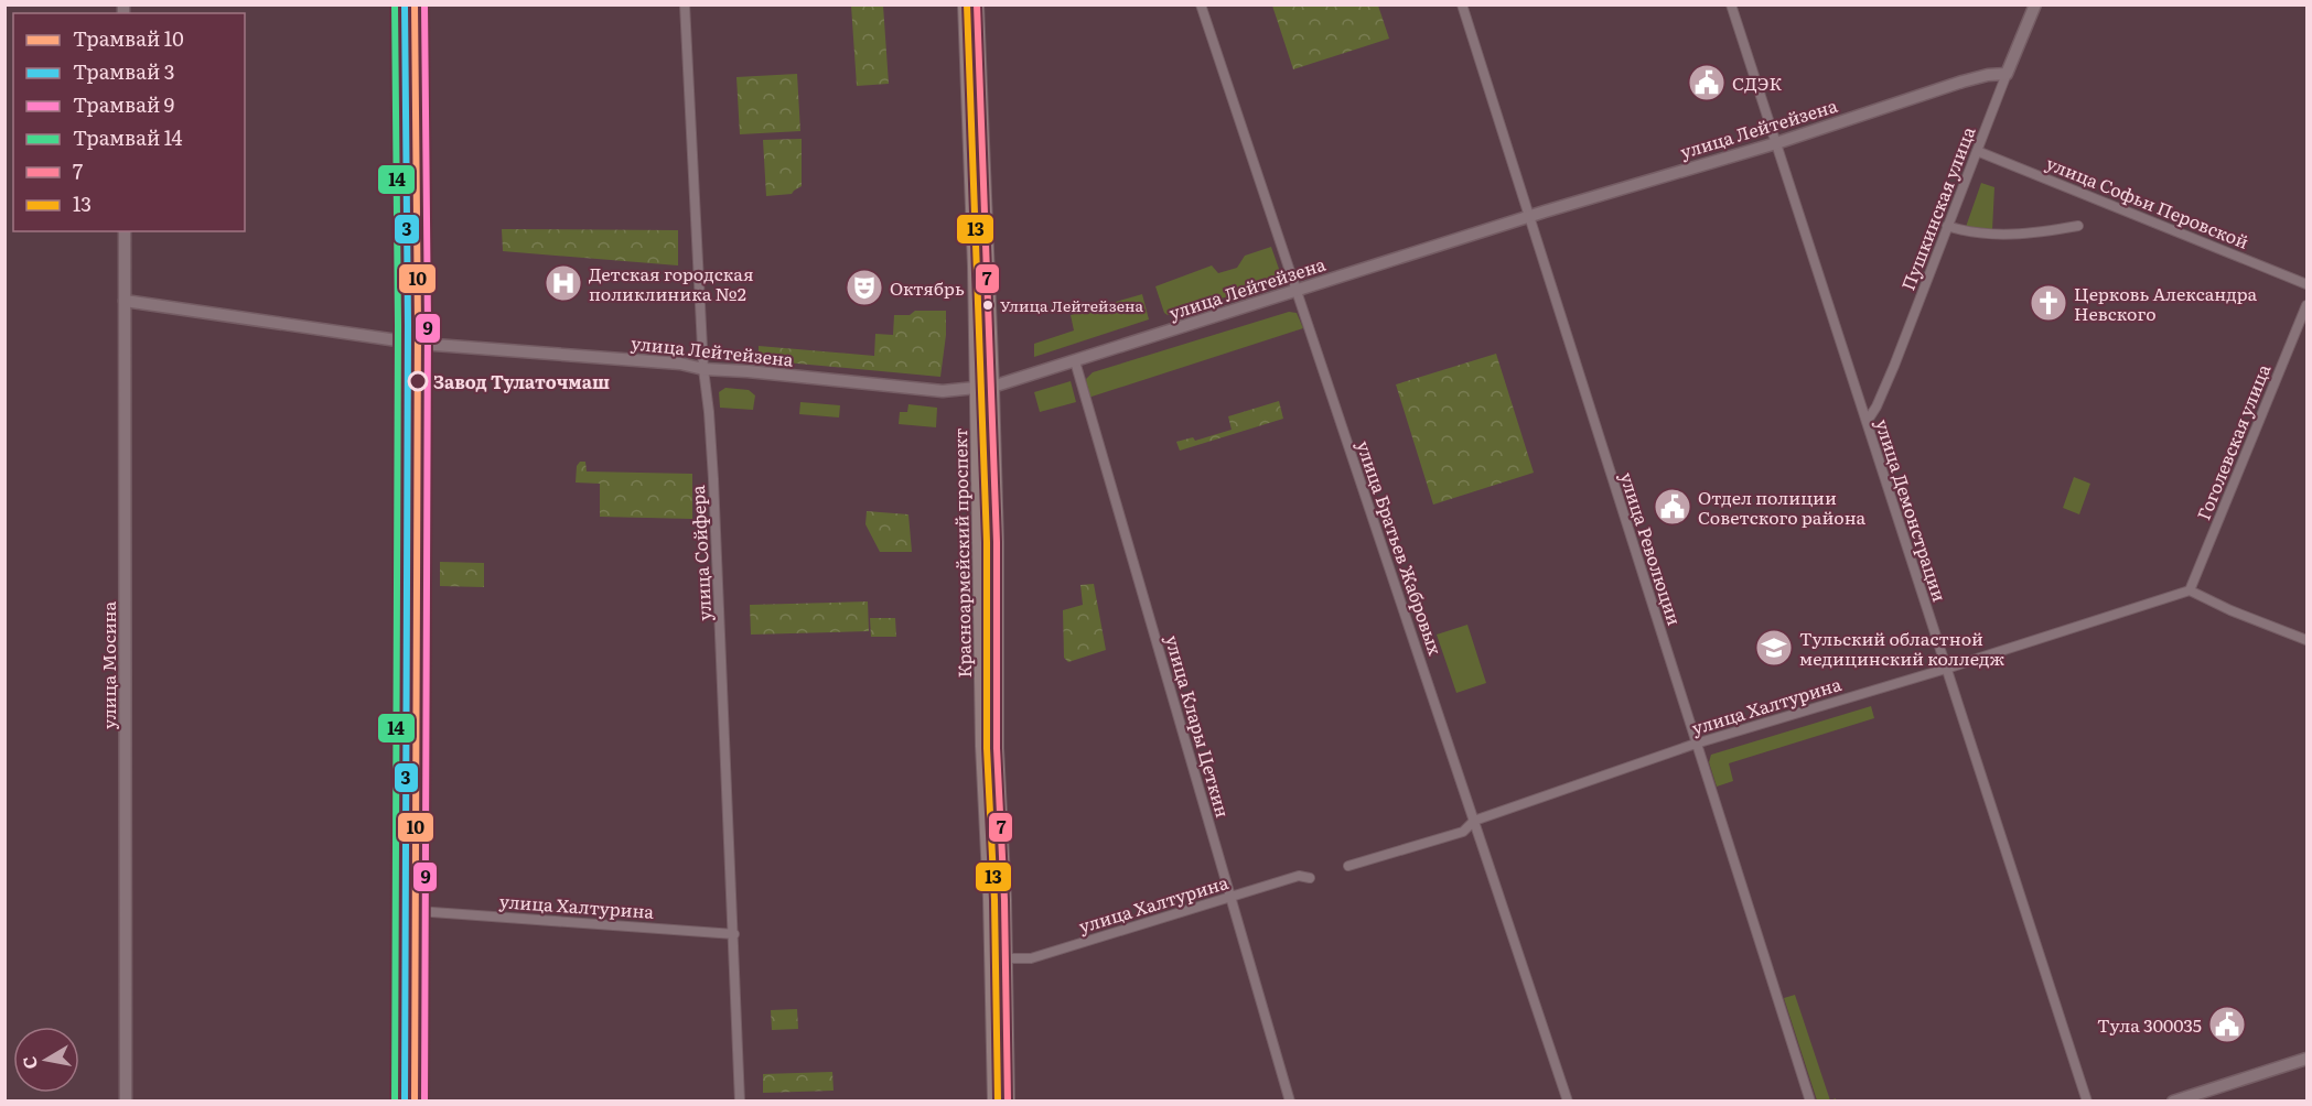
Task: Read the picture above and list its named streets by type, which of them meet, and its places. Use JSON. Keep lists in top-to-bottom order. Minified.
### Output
{"streets":{"main road":["улица Лейтейзена","Красноармейский проспект"],"street":["улица Софьи Перовской","Пушкинская улица","Гоголевская улица","улица Демонстрации","улица Братьев Жабровых","улица Революции","улица Сойфера","улица Мосина","улица Халтурина","улица Клары Цеткин"]},"crossings":[["улица Лейтейзена","Пушкинская улица"],["улица Лейтейзена","улица Демонстрации"],["улица Лейтейзена","улица Братьев Жабровых"],["улица Лейтейзена","улица Революции"],["улица Лейтейзена","улица Сойфера"],["улица Лейтейзена","Красноармейский проспект"],["улица Лейтейзена","улица Мосина"],["улица Лейтейзена","улица Клары Цеткин"],["улица Софьи Перовской","Пушкинская улица"],["Пушкинская улица","улица Демонстрации"],["Гоголевская улица","улица Халтурина"],["улица Демонстрации","улица Халтурина"],["улица Братьев Жабровых","улица Халтурина"],["улица Революции","улица Халтурина"],["улица Сойфера","улица Халтурина"],["Красноармейский проспект","улица Халтурина"],["улица Халтурина","улица Клары Цеткин"]],"places":{"public building":["СДЭК","Отдел полиции Советского района","Тула 300035"],"hospital":["Детская городская поликлиника №2"],"theatre":["Октябрь"],"church":["Церковь Александра Невского"],"other":["Улица Лейтейзена","Завод Тулаточмаш"],"school or university":["Тульский областной медицинский колледж"]},"lines":["tram line 10","tram line 3","tram line 9","tram line 14","transit line 7","transit line 13"],"legend":["Трамвай 10","Трамвай 3","Трамвай 9","Трамвай 14","7","13"],"north":"left"}
